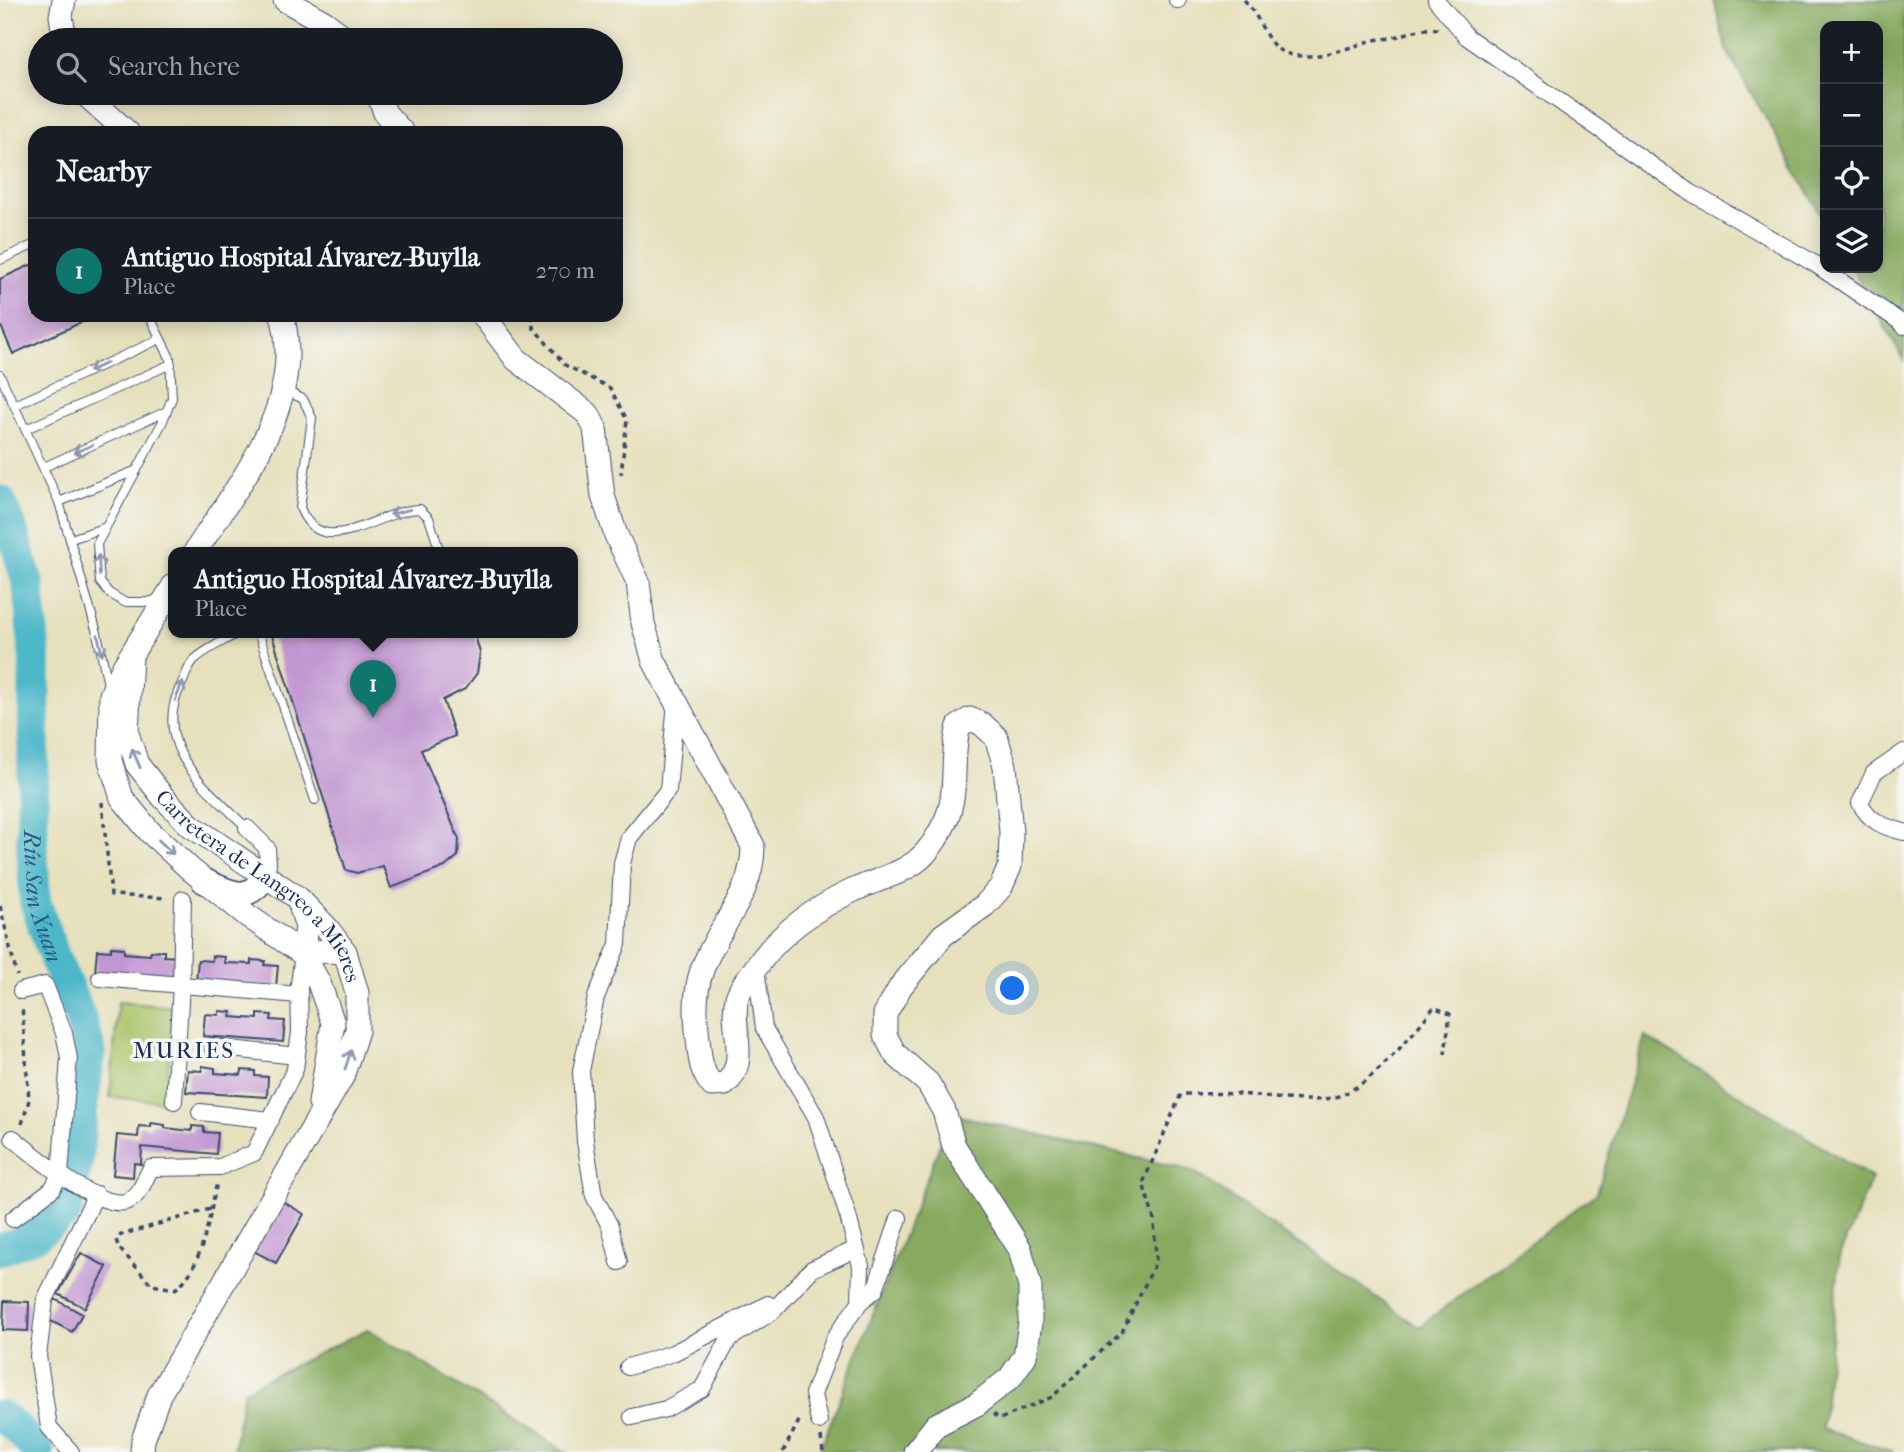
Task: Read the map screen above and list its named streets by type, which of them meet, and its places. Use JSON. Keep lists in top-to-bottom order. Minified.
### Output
{"streets":{"street":["Carretera de Langreo a Mieres"]},"districts":["MURIES"],"water":["Ríu San Xuan"],"page":{"map_buttons":["+","−"],"search":"Search here","heading":"Nearby","list":[{"mark":"1","name":"Antiguo Hospital Álvarez-Buylla","note":"Place","value":"270 m"}],"popup":["Antiguo Hospital Álvarez-Buylla","Place"],"pins":"1"}}
